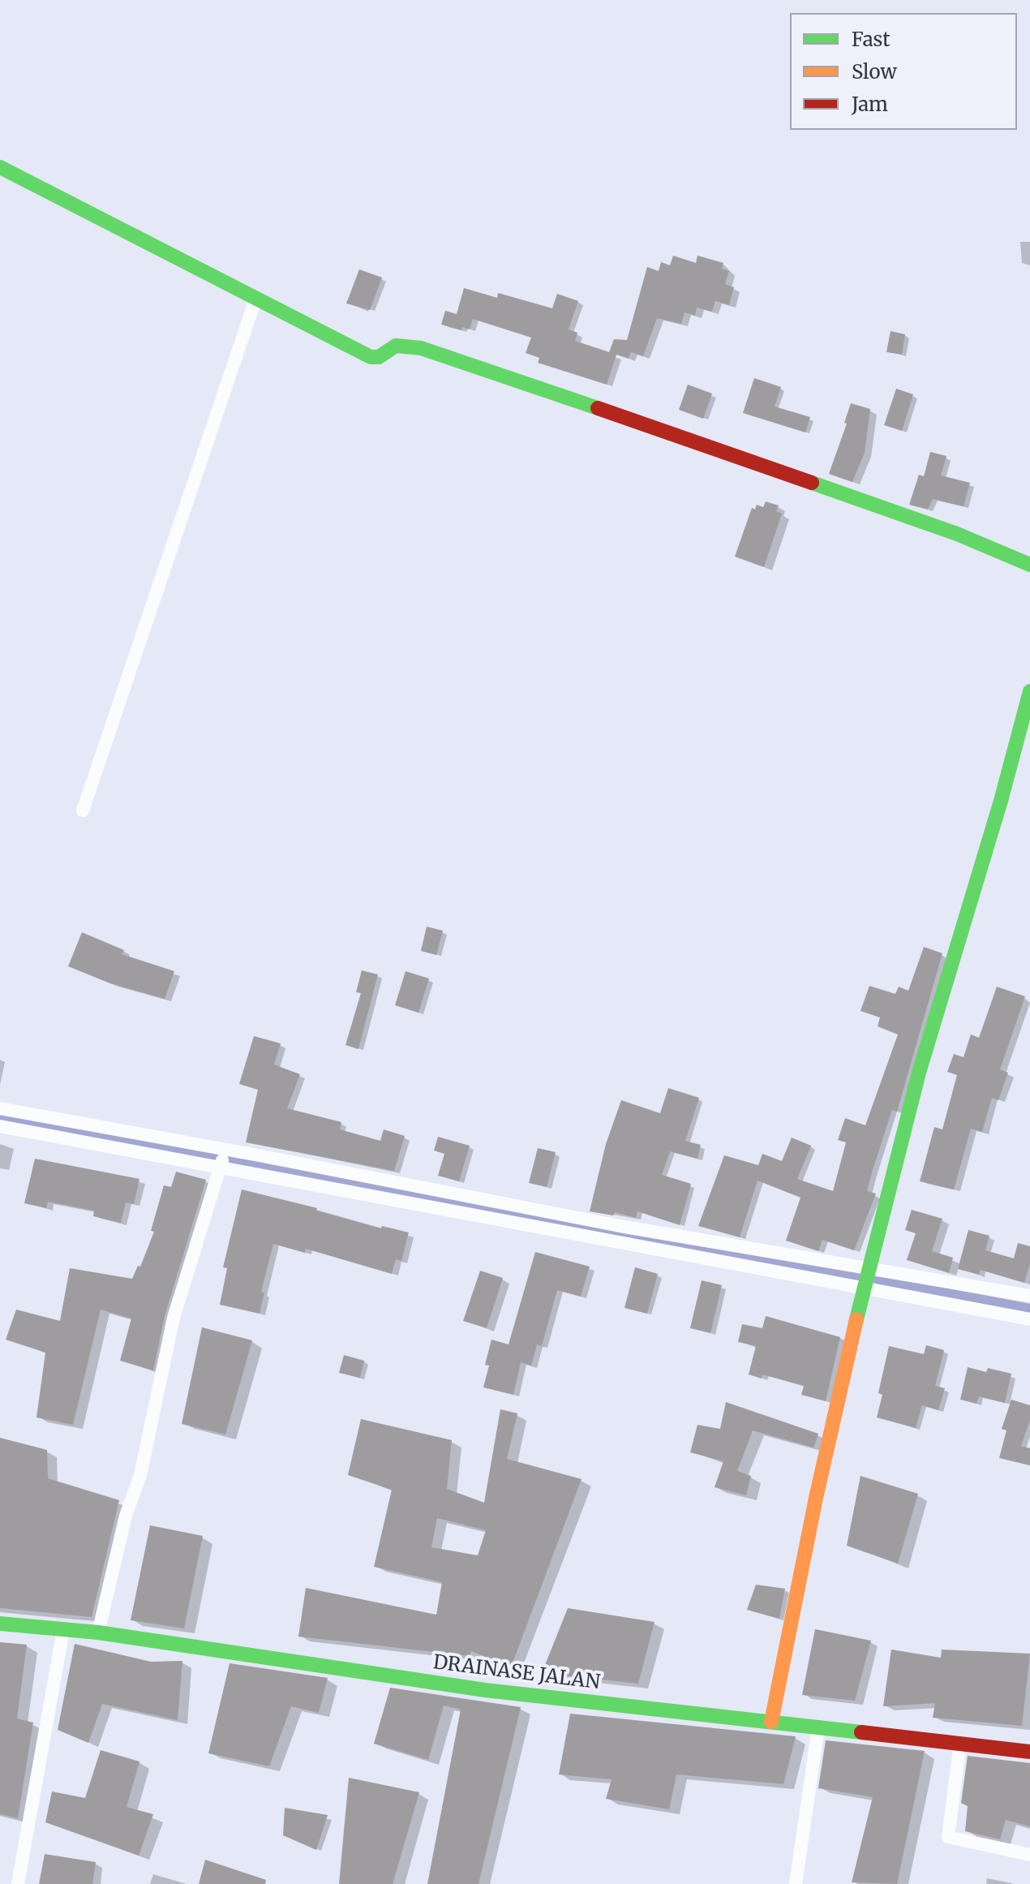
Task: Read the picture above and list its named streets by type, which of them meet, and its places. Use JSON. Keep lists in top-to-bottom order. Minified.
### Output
{"streets":{"street":["DRAINASE JALAN"]},"legend":["Fast","Slow","Jam"]}
